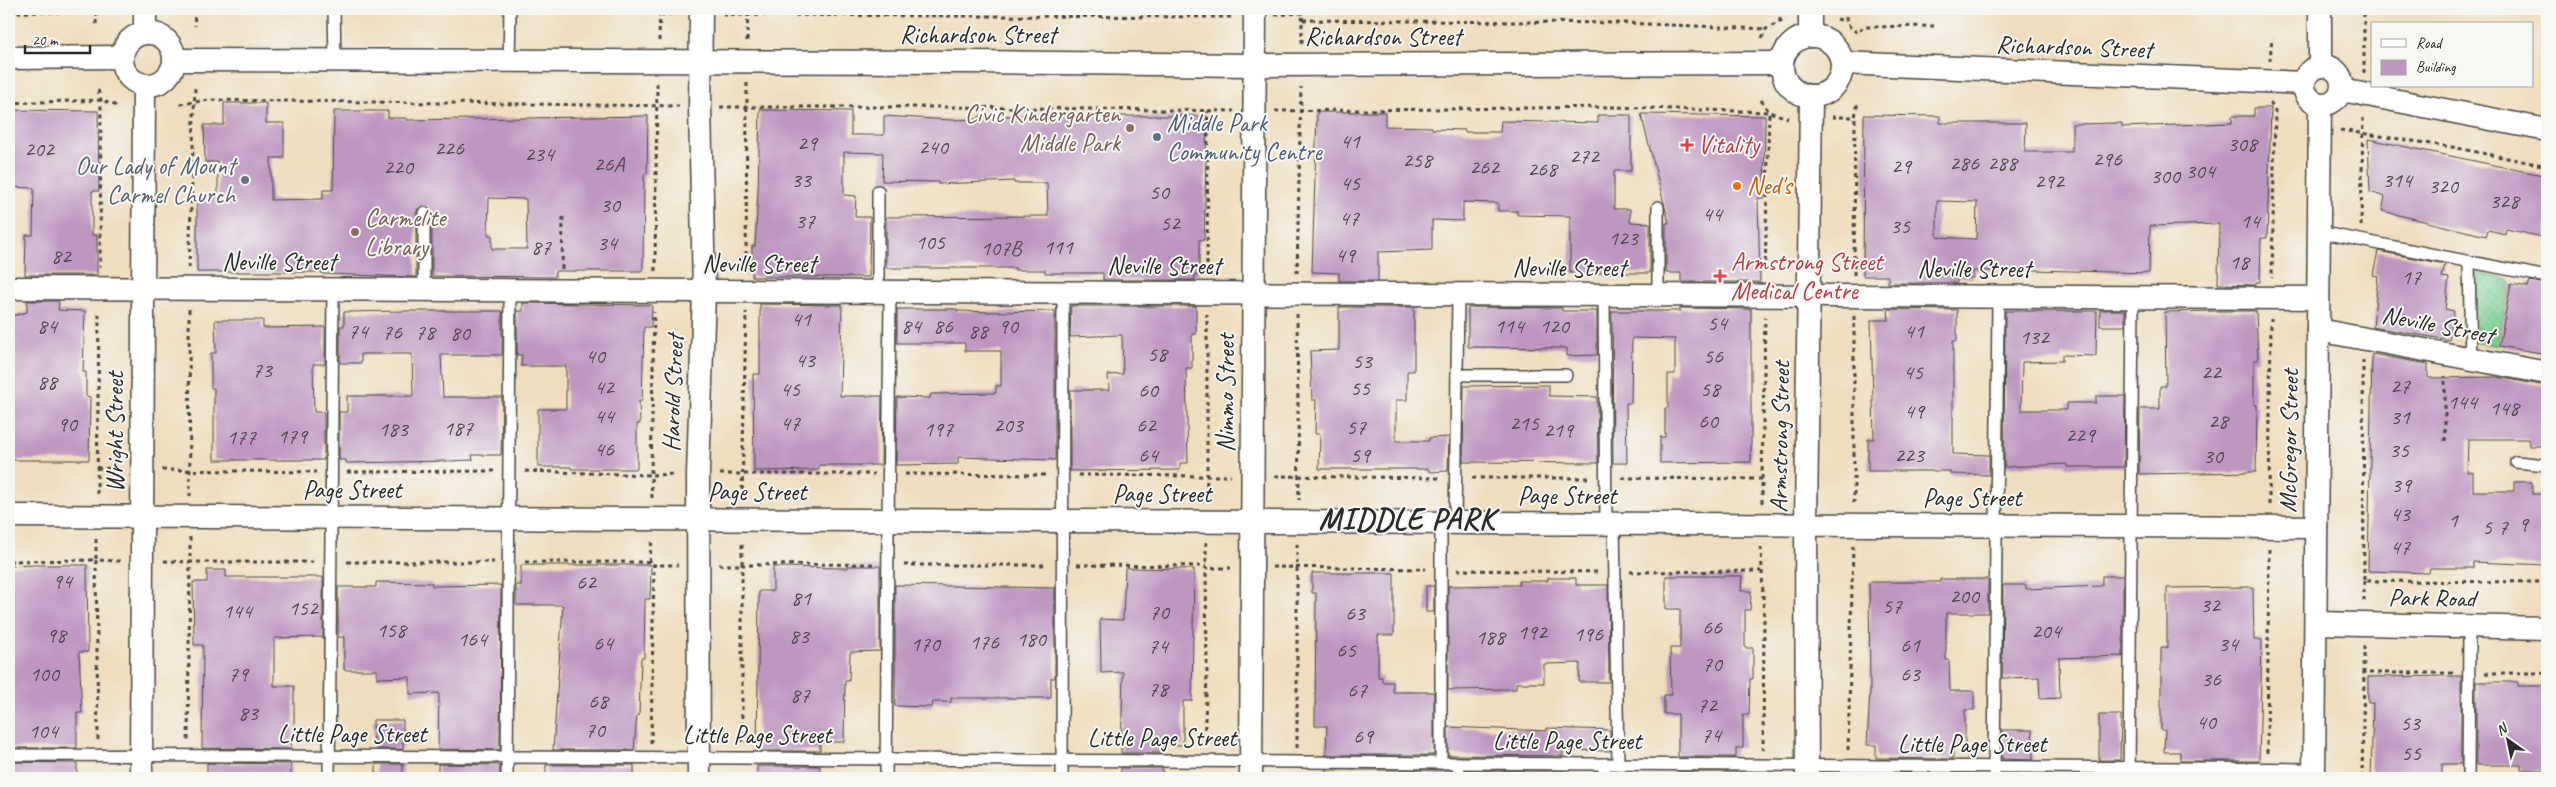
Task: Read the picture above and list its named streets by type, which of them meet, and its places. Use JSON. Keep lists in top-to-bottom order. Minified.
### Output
{"streets":{"street":["Richardson Street","Neville Street","Harold Street","Nimmo Street","Wright Street","Armstrong Street","McGregor Street","Page Street","Park Road"],"lane":["Little Page Street"]},"crossings":[["Richardson Street","Harold Street"],["Richardson Street","Nimmo Street"],["Richardson Street","Wright Street"],["Richardson Street","Armstrong Street"],["Neville Street","Harold Street"],["Neville Street","Nimmo Street"],["Neville Street","Wright Street"],["Neville Street","Armstrong Street"],["Neville Street","McGregor Street"],["Harold Street","Page Street"],["Harold Street","Little Page Street"],["Nimmo Street","Page Street"],["Nimmo Street","Little Page Street"],["Wright Street","Page Street"],["Wright Street","Little Page Street"],["Armstrong Street","Page Street"],["Armstrong Street","Little Page Street"],["McGregor Street","Page Street"],["McGregor Street","Park Road"],["McGregor Street","Little Page Street"]],"districts":["MIDDLE PARK"],"places":{"other":["Civic Kindergarten Middle Park","Middle Park Community Centre","Our Lady of Mount Carmel Church","Ned's","Carmelite Library"],"health":["Vitality","Armstrong Street Medical Centre"]},"house_numbers":["41","29","308","240","226","202","234","272","296","258","286","288","26A","29","220","262","268","304","300","33","314","292","45","320","50","328","30","44","47","37","14","52","35","123","105","34","87","111","107B","49","82","18","17","41","54","84","84","86","90","114","120","74","88","41","76","78","80","132","58","40","56","43","53","73","45","22","88","27","42","55","45","58","60","144","148","49","44","31","60","28","47","215","90","203","62","57","187","183","197","219","229","179","177","46","35","64","59","223","30","39","43","1","9","5","7","47","94","62","200","81","32","57","152","144","70","63","66","158","204","192","196","98","83","188","164","180","176","64","170","34","61","74","65","70","100","79","63","36","78","67","87","68","72","83","40","53","70","104","74","69","55"],"legend":["Road","Building"],"scale_bar":"20 m","north":"top left"}
